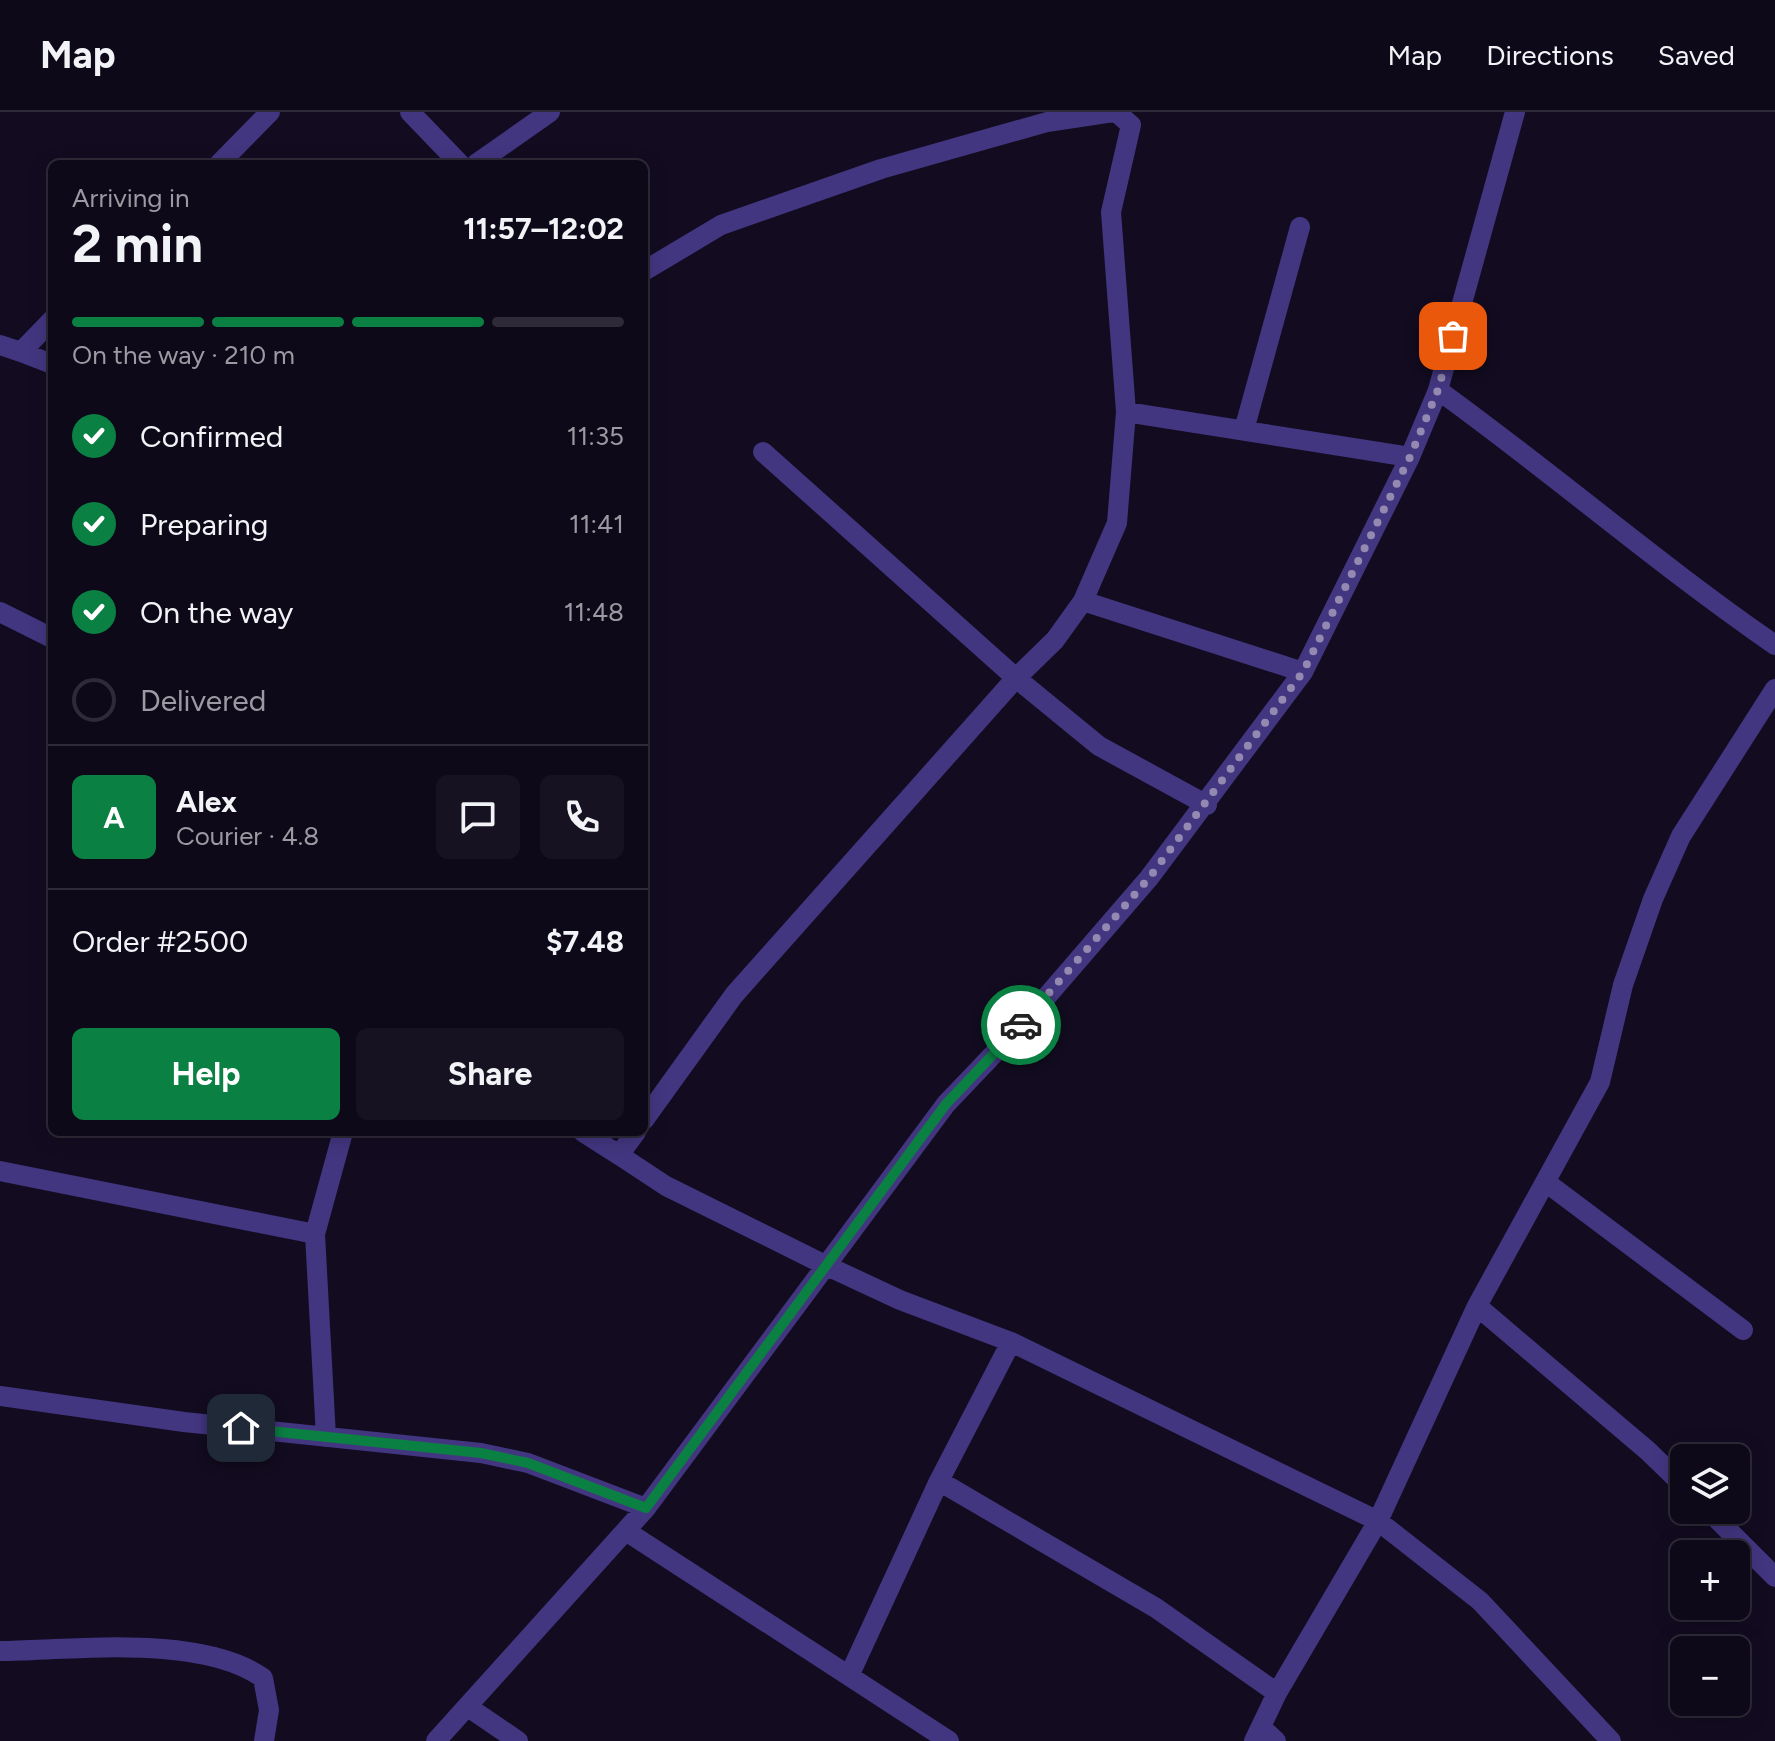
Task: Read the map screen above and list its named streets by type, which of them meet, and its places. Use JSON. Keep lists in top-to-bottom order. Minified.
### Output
{"page":{"header":"Map","nav":["Map","Directions","Saved"],"heading":["2 min","Arriving in","11:57–12:02"],"panel":["Alex","Courier · 4.8","Order #2500","$7.48"],"bar":"On the way · 210 m","list":[["Confirmed","11:35"],["Preparing","11:41"],["On the way","11:48"],"Delivered"],"round":"A","buttons":["Help","Share"],"map_buttons":["+","−"]}}
